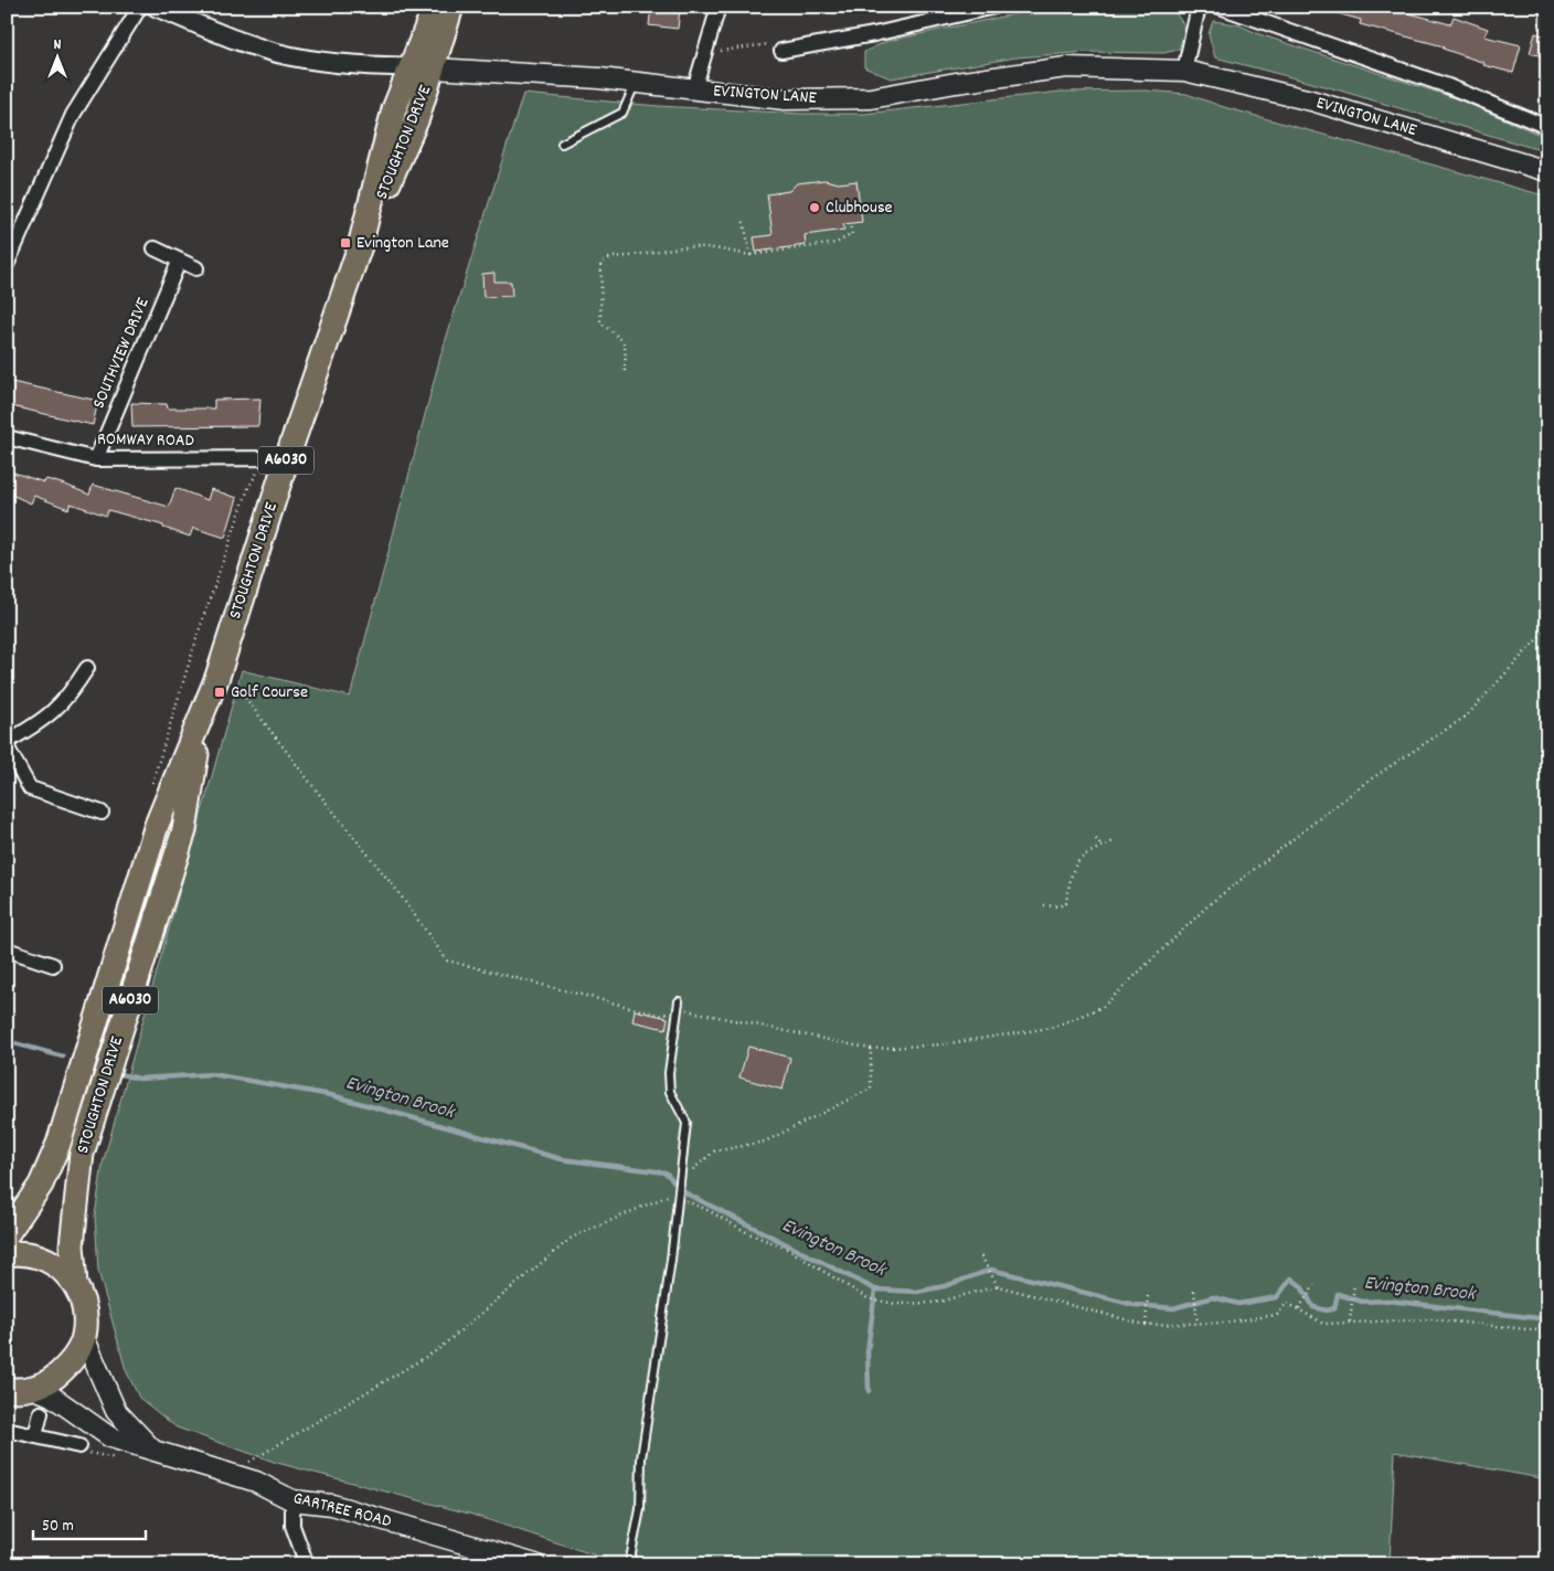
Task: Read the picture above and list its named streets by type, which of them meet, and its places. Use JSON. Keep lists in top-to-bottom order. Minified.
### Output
{"streets":{"highway":["STOUGHTON DRIVE","A6030"],"main road":["EVINGTON LANE","GARTREE ROAD"],"street":["SOUTHVIEW DRIVE","ROMWAY ROAD"]},"crossings":[["EVINGTON LANE","STOUGHTON DRIVE"],["EVINGTON LANE","A6030"],["STOUGHTON DRIVE","ROMWAY ROAD"],["STOUGHTON DRIVE","A6030"],["SOUTHVIEW DRIVE","ROMWAY ROAD"]],"water":["Evington Brook"],"places":{"other":["Clubhouse"],"transit":["Evington Lane","Golf Course"]},"scale_bar":"50 m","north":"top"}
